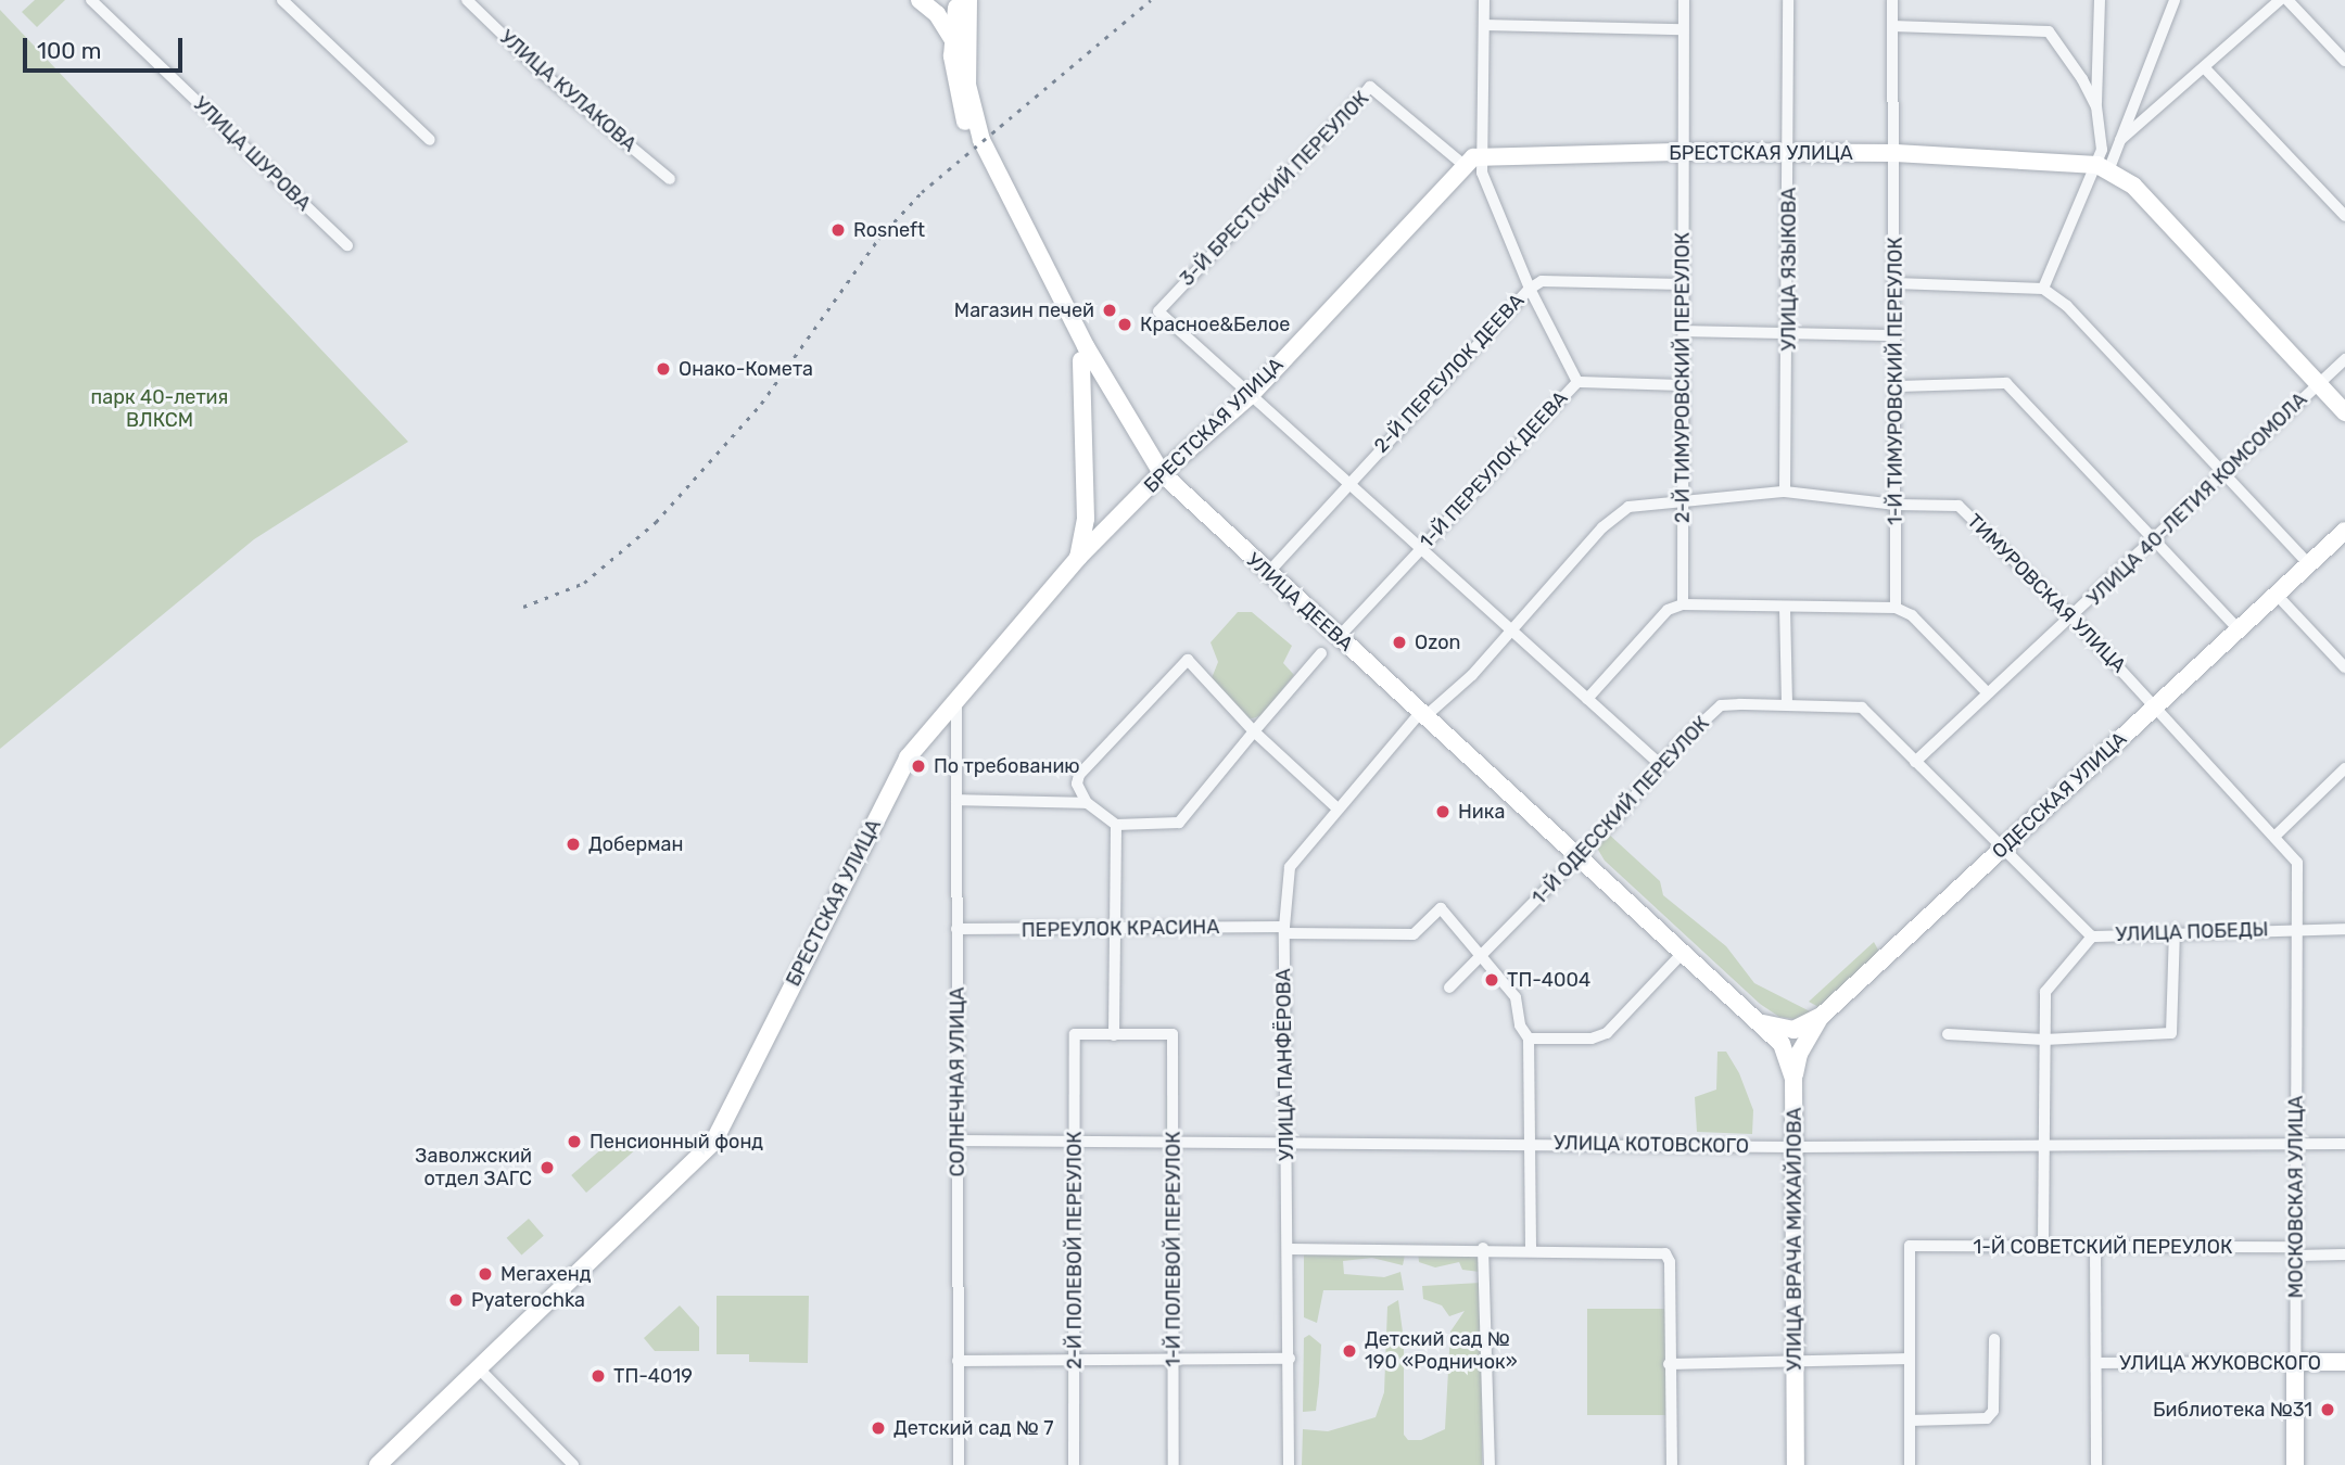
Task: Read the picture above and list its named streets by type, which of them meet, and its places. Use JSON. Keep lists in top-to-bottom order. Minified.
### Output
{"streets":{"main road":["БРЕСТСКАЯ УЛИЦА","УЛИЦА ДЕЕВА","ОДЕССКАЯ УЛИЦА","МОСКОВСКАЯ УЛИЦА","УЛИЦА ВРАЧА МИХАЙЛОВА","УЛИЦА ЖУКОВСКОГО"],"street":["УЛИЦА КУЛАКОВА","УЛИЦА ШУРОВА","3-Й БРЕСТСКИЙ ПЕРЕУЛОК","УЛИЦА ЯЗЫКОВА","2-Й ПЕРЕУЛОК ДЕЕВА","2-Й ТИМУРОВСКИЙ ПЕРЕУЛОК","1-Й ТИМУРОВСКИЙ ПЕРЕУЛОК","1-Й ПЕРЕУЛОК ДЕЕВА","УЛИЦА 40-ЛЕТИЯ КОМСОМОЛА","ТИМУРОВСКАЯ УЛИЦА","1-Й ОДЕССКИЙ ПЕРЕУЛОК","ПЕРЕУЛОК КРАСИНА","УЛИЦА ПОБЕДЫ","УЛИЦА ПАНФЁРОВА","СОЛНЕЧНАЯ УЛИЦА","УЛИЦА КОТОВСКОГО","1-Й СОВЕТСКИЙ ПЕРЕУЛОК","1-Й ПОЛЕВОЙ ПЕРЕУЛОК","2-Й ПОЛЕВОЙ ПЕРЕУЛОК"]},"crossings":[["БРЕСТСКАЯ УЛИЦА","3-Й БРЕСТСКИЙ ПЕРЕУЛОК"],["БРЕСТСКАЯ УЛИЦА","УЛИЦА ЯЗЫКОВА"],["БРЕСТСКАЯ УЛИЦА","2-Й ТИМУРОВСКИЙ ПЕРЕУЛОК"],["БРЕСТСКАЯ УЛИЦА","1-Й ТИМУРОВСКИЙ ПЕРЕУЛОК"],["БРЕСТСКАЯ УЛИЦА","УЛИЦА ДЕЕВА"],["БРЕСТСКАЯ УЛИЦА","СОЛНЕЧНАЯ УЛИЦА"],["УЛИЦА ЯЗЫКОВА","ТИМУРОВСКАЯ УЛИЦА"],["2-Й ПЕРЕУЛОК ДЕЕВА","2-Й ТИМУРОВСКИЙ ПЕРЕУЛОК"],["2-Й ПЕРЕУЛОК ДЕЕВА","УЛИЦА ДЕЕВА"],["2-Й ТИМУРОВСКИЙ ПЕРЕУЛОК","1-Й ПЕРЕУЛОК ДЕЕВА"],["2-Й ТИМУРОВСКИЙ ПЕРЕУЛОК","ТИМУРОВСКАЯ УЛИЦА"],["1-Й ТИМУРОВСКИЙ ПЕРЕУЛОК","ТИМУРОВСКАЯ УЛИЦА"],["1-Й ПЕРЕУЛОК ДЕЕВА","УЛИЦА ДЕЕВА"],["УЛИЦА 40-ЛЕТИЯ КОМСОМОЛА","ТИМУРОВСКАЯ УЛИЦА"],["УЛИЦА 40-ЛЕТИЯ КОМСОМОЛА","1-Й ОДЕССКИЙ ПЕРЕУЛОК"],["ТИМУРОВСКАЯ УЛИЦА","УЛИЦА ДЕЕВА"],["ТИМУРОВСКАЯ УЛИЦА","ОДЕССКАЯ УЛИЦА"],["ТИМУРОВСКАЯ УЛИЦА","УЛИЦА ПАНФЁРОВА"],["УЛИЦА ДЕЕВА","ОДЕССКАЯ УЛИЦА"],["УЛИЦА ДЕЕВА","1-Й ОДЕССКИЙ ПЕРЕУЛОК"],["УЛИЦА ДЕЕВА","УЛИЦА ПАНФЁРОВА"],["УЛИЦА ДЕЕВА","УЛИЦА ВРАЧА МИХАЙЛОВА"],["ОДЕССКАЯ УЛИЦА","1-Й ОДЕССКИЙ ПЕРЕУЛОК"],["ОДЕССКАЯ УЛИЦА","УЛИЦА ВРАЧА МИХАЙЛОВА"],["1-Й ОДЕССКИЙ ПЕРЕУЛОК","ПЕРЕУЛОК КРАСИНА"],["1-Й ОДЕССКИЙ ПЕРЕУЛОК","УЛИЦА ПОБЕДЫ"],["ПЕРЕУЛОК КРАСИНА","УЛИЦА ПАНФЁРОВА"],["ПЕРЕУЛОК КРАСИНА","СОЛНЕЧНАЯ УЛИЦА"],["ПЕРЕУЛОК КРАСИНА","УЛИЦА КОТОВСКОГО"],["УЛИЦА ПОБЕДЫ","УЛИЦА КОТОВСКОГО"],["УЛИЦА ПОБЕДЫ","МОСКОВСКАЯ УЛИЦА"],["УЛИЦА ПОБЕДЫ","1-Й СОВЕТСКИЙ ПЕРЕУЛОК"],["УЛИЦА ПАНФЁРОВА","УЛИЦА КОТОВСКОГО"],["СОЛНЕЧНАЯ УЛИЦА","УЛИЦА КОТОВСКОГО"],["УЛИЦА КОТОВСКОГО","МОСКОВСКАЯ УЛИЦА"],["УЛИЦА КОТОВСКОГО","УЛИЦА ВРАЧА МИХАЙЛОВА"],["УЛИЦА КОТОВСКОГО","1-Й ПОЛЕВОЙ ПЕРЕУЛОК"],["УЛИЦА КОТОВСКОГО","2-Й ПОЛЕВОЙ ПЕРЕУЛОК"],["МОСКОВСКАЯ УЛИЦА","1-Й СОВЕТСКИЙ ПЕРЕУЛОК"],["МОСКОВСКАЯ УЛИЦА","УЛИЦА ЖУКОВСКОГО"],["1-Й ПОЛЕВОЙ ПЕРЕУЛОК","2-Й ПОЛЕВОЙ ПЕРЕУЛОК"]],"parks":["парк 40-летия ВЛКСМ"],"places":["Rosneft","Магазин печей","Красное&Белое","Онако-Комета","Ozon","По требованию","Ника","Доберман","ТП-4004","Пенсионный фонд","Заволжский отдел ЗАГС","Мегахенд","Pyaterochka","Детский сад № 190 «Родничок»","ТП-4019","Библиотека №31","Детский сад № 7"],"scale_bar":"100 m"}
